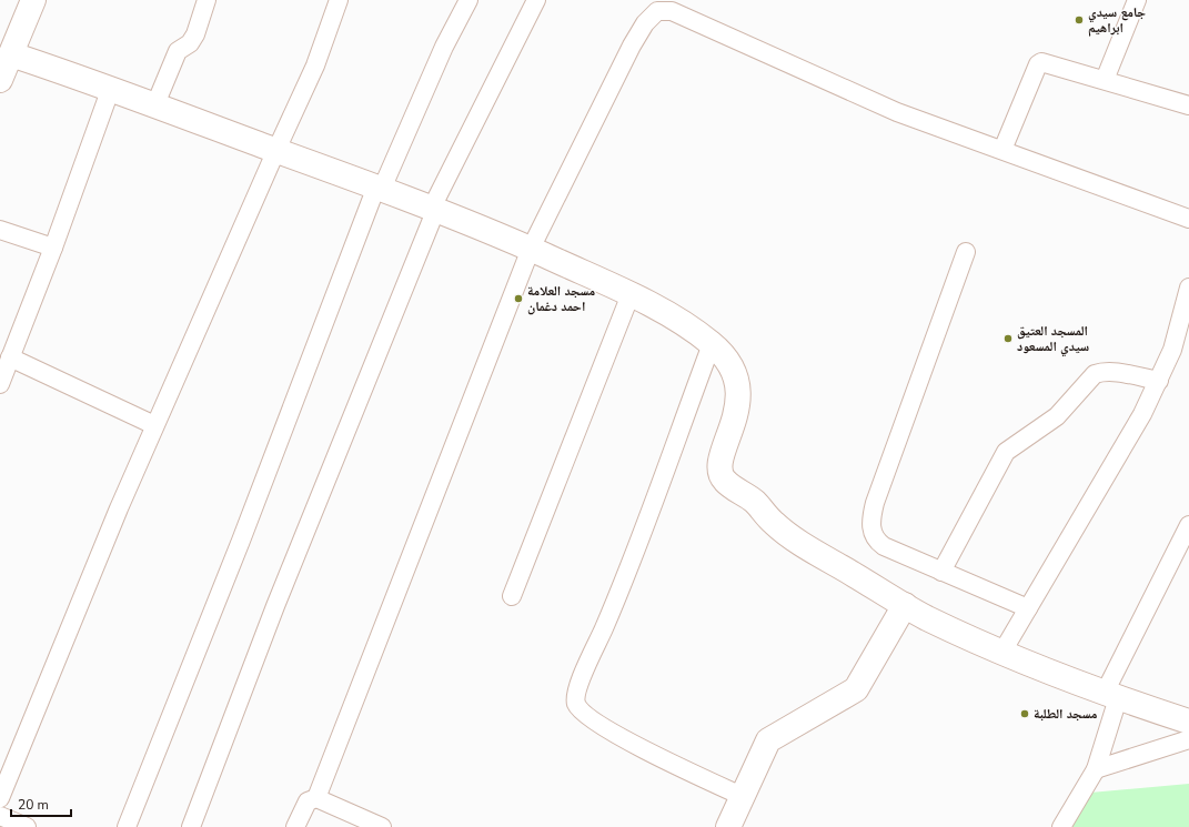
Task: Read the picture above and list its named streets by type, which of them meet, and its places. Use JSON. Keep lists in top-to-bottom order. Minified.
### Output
{"places":["جامع سيدي ابراهيم","مسجد العلامة احمد دغمان","المسجد العتيق سيدي المسعود","مسجد الطلبة"],"scale_bar":"20 m"}
